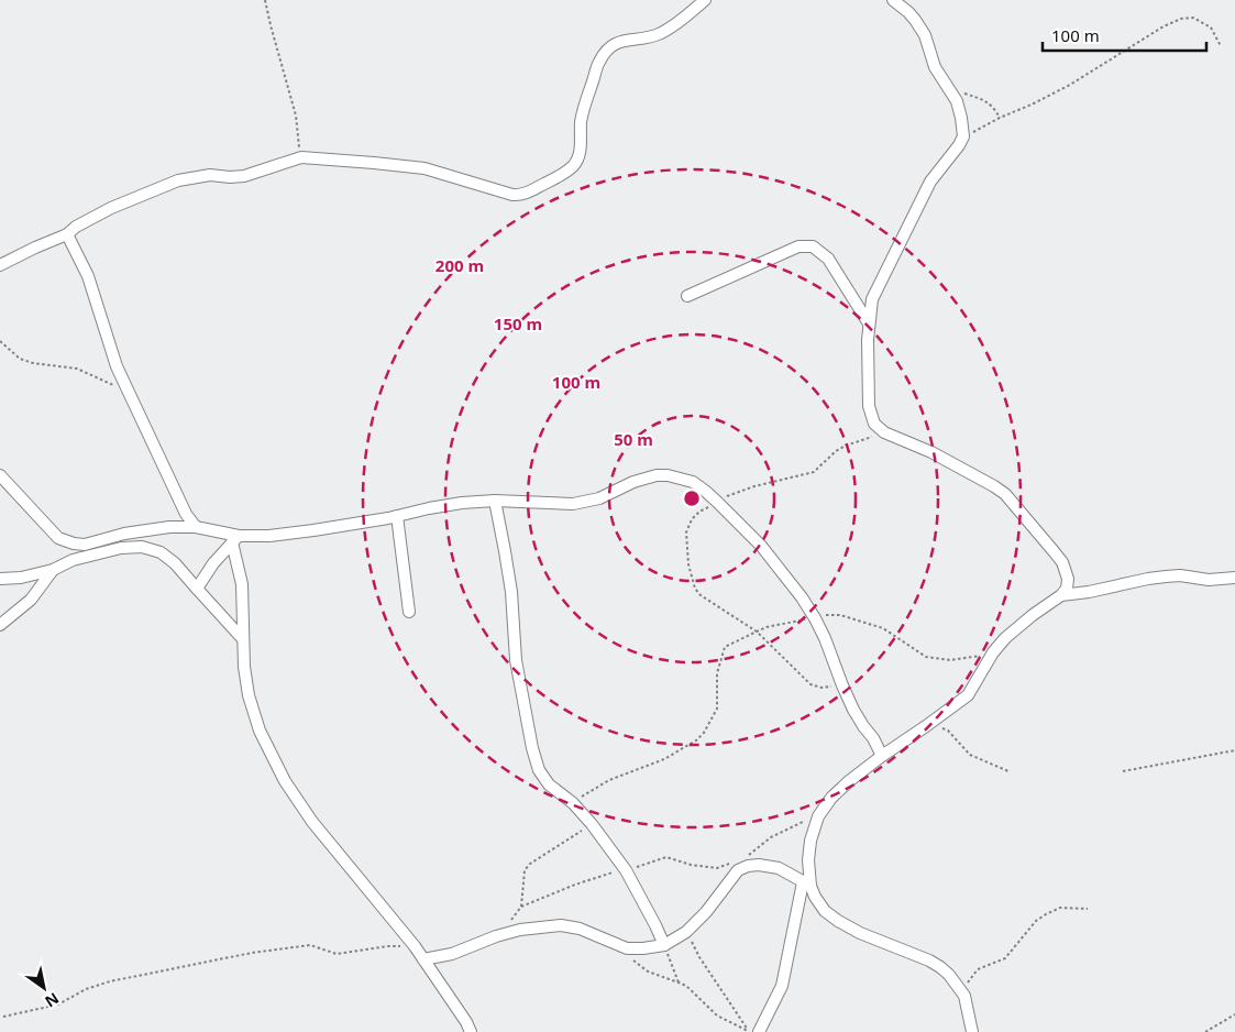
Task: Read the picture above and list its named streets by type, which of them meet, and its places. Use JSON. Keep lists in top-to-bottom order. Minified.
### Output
{"scale_bar":"100 m","north":"bottom right","rings":["200 m","150 m","100 m","50 m"]}
